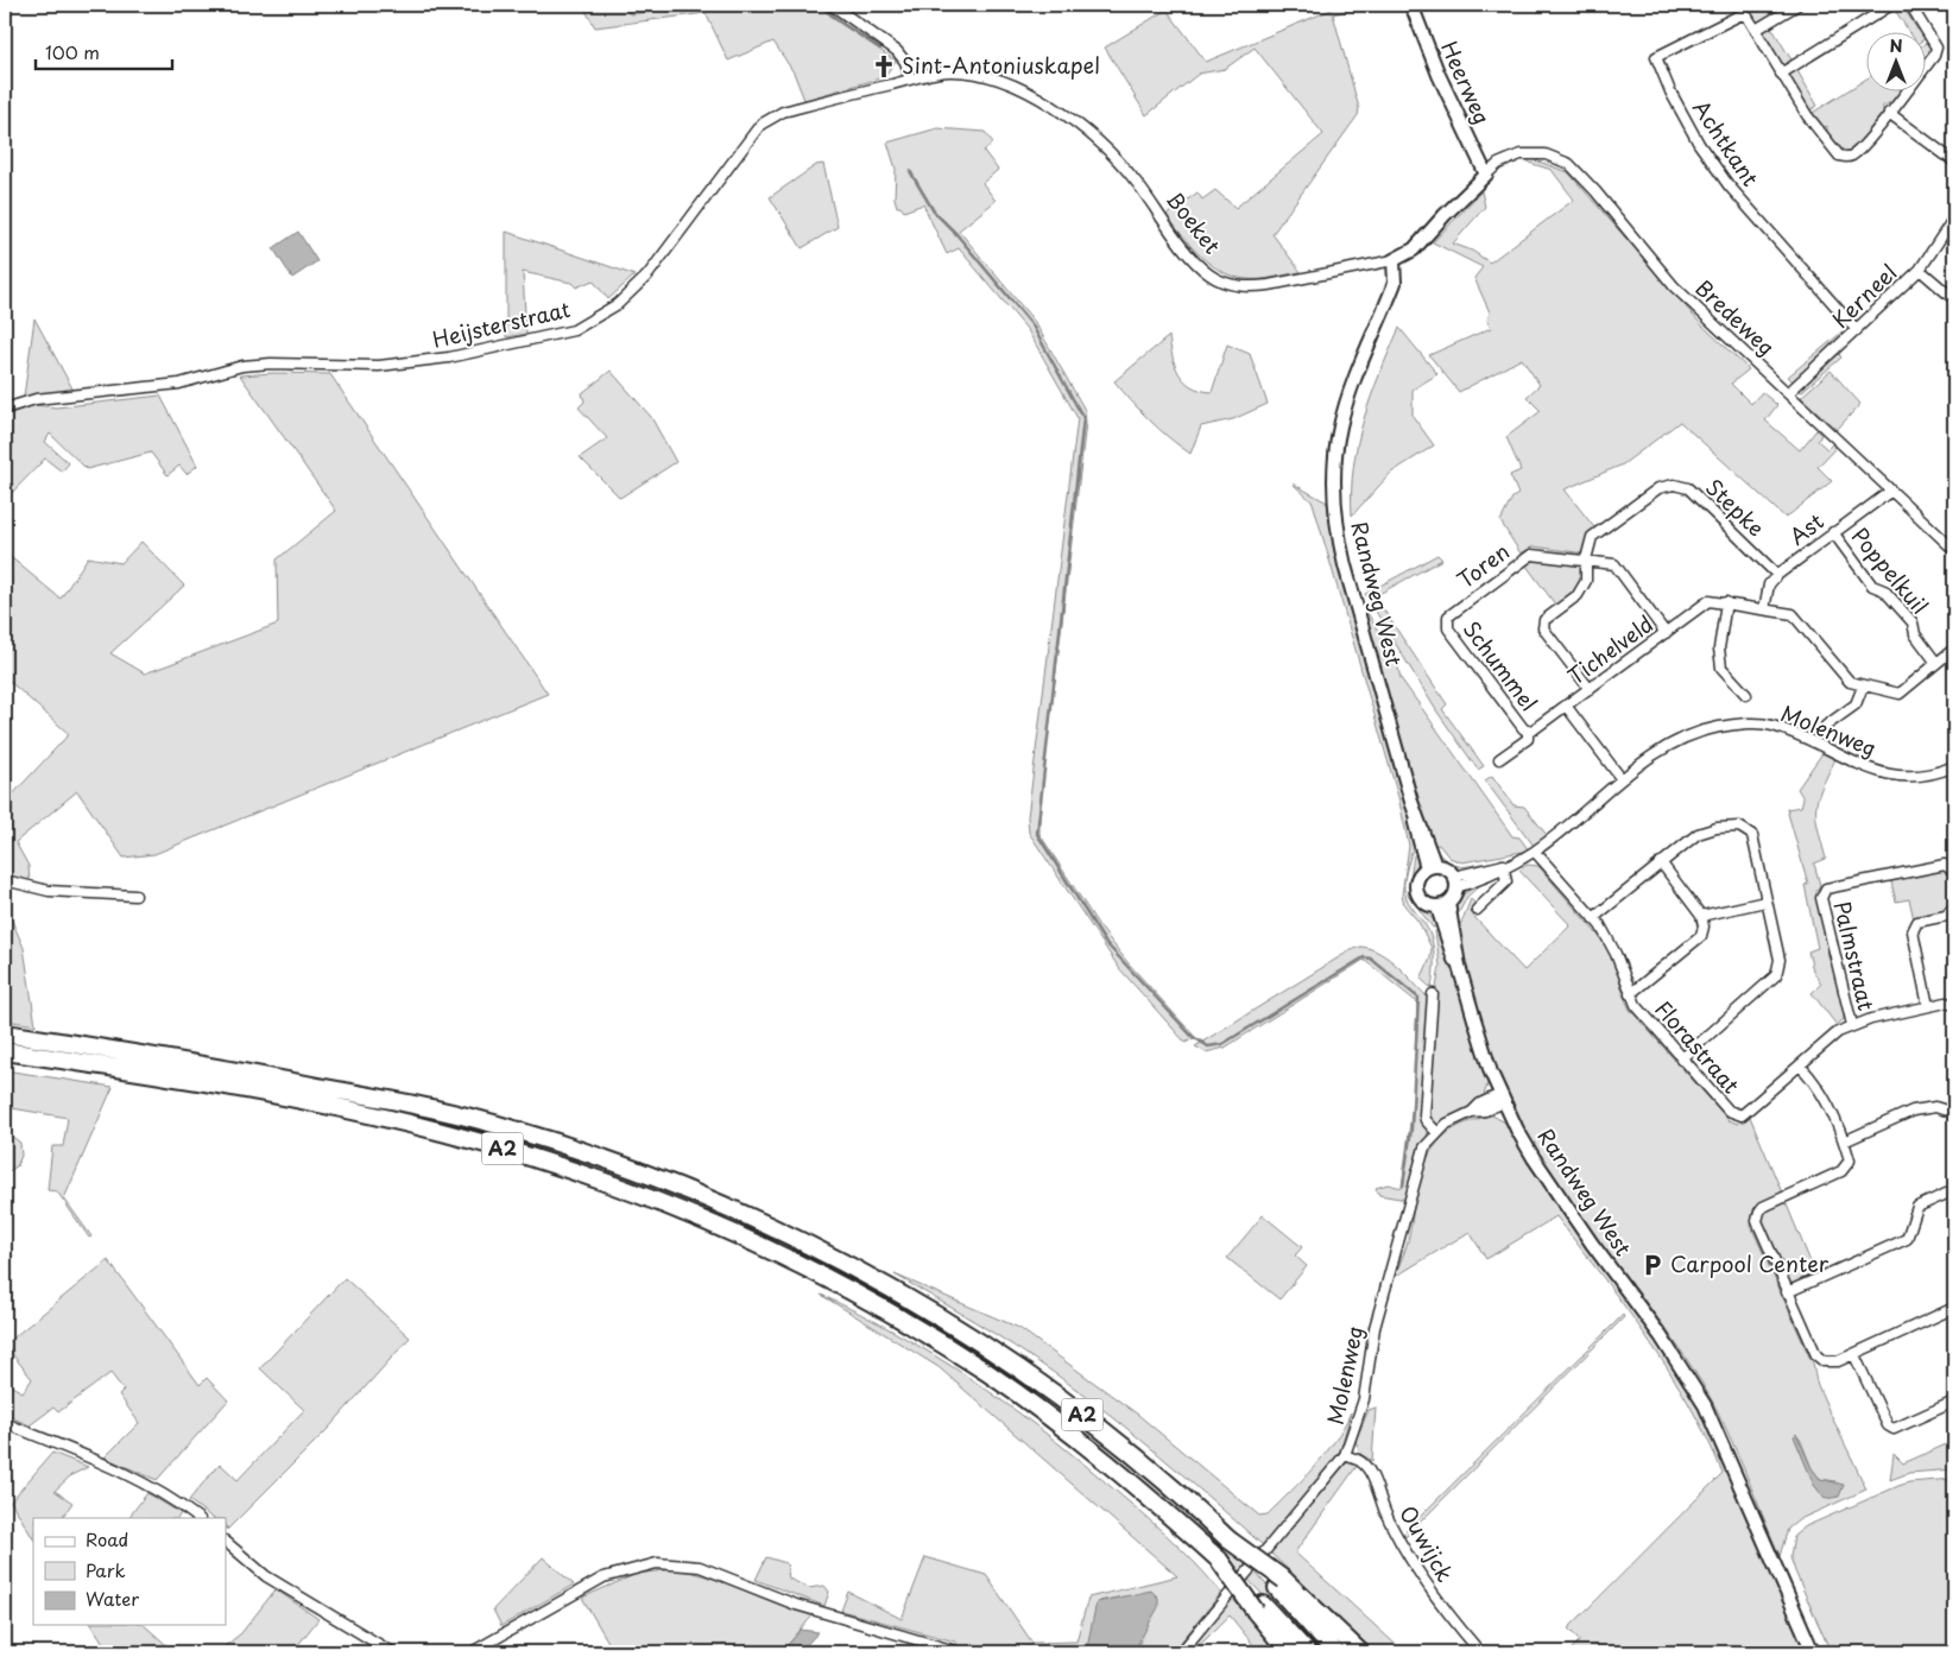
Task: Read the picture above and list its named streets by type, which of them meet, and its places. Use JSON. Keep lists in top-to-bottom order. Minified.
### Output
{"streets":{"highway":["A2"],"street":["Heerweg","Achtkant","Boeket","Kerneel","Bredeweg","Heijsterstraat","Stepke","Ast","Toren","Poppelkuil","Randweg West","Tichelveld","Schummel","Molenweg","Palmstraat","Florastraat","Ouwijck"]},"crossings":[["Heerweg","Boeket"],["Heerweg","Bredeweg"],["Achtkant","Kerneel"],["Boeket","Bredeweg"],["Boeket","Heijsterstraat"],["Boeket","Randweg West"],["Kerneel","Bredeweg"],["Bredeweg","Ast"],["Stepke","Ast"],["Stepke","Toren"],["Ast","Poppelkuil"],["Ast","Tichelveld"],["Toren","Tichelveld"],["Toren","Schummel"],["Poppelkuil","Tichelveld"],["Randweg West","Molenweg"],["Tichelveld","Schummel"],["Tichelveld","Molenweg"],["Molenweg","Florastraat"],["Molenweg","Ouwijck"],["Palmstraat","Florastraat"]],"places":{"church":["Sint-Antoniuskapel"],"parking":["Carpool Center"]},"legend":["Road","Park","Water"],"scale_bar":"100 m","north":"top"}
